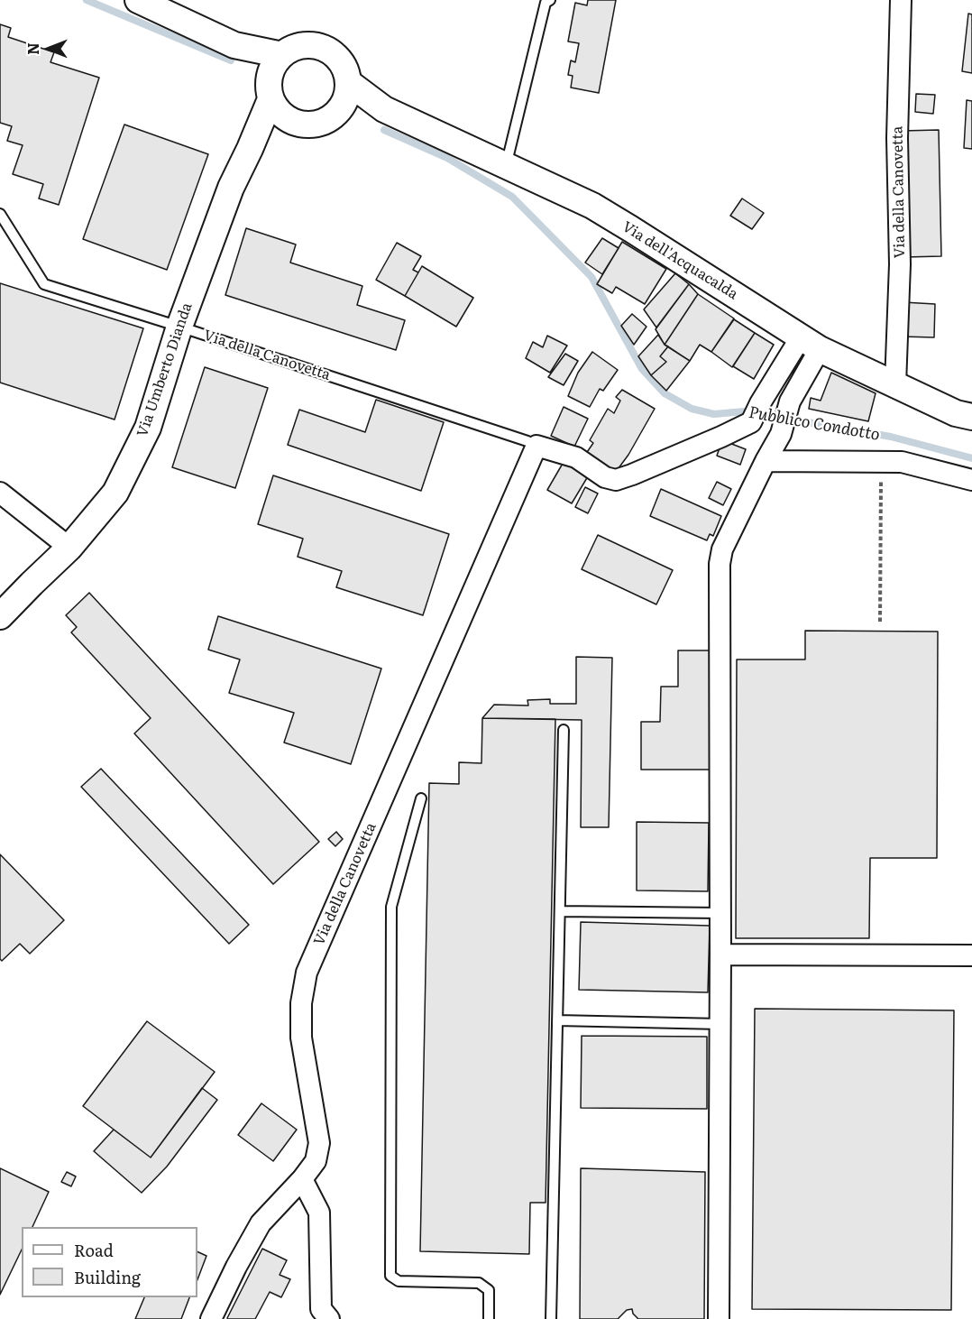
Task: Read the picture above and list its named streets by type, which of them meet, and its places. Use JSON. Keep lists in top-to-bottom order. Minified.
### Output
{"streets":{"street":["Via della Canovetta","Via dell'Acquacalda","Via Umberto Dianda"]},"crossings":[["Via della Canovetta","Via dell'Acquacalda"],["Via della Canovetta","Via Umberto Dianda"],["Via dell'Acquacalda","Via Umberto Dianda"]],"water":["Pubblico Condotto"],"legend":["Road","Building"],"north":"left"}
